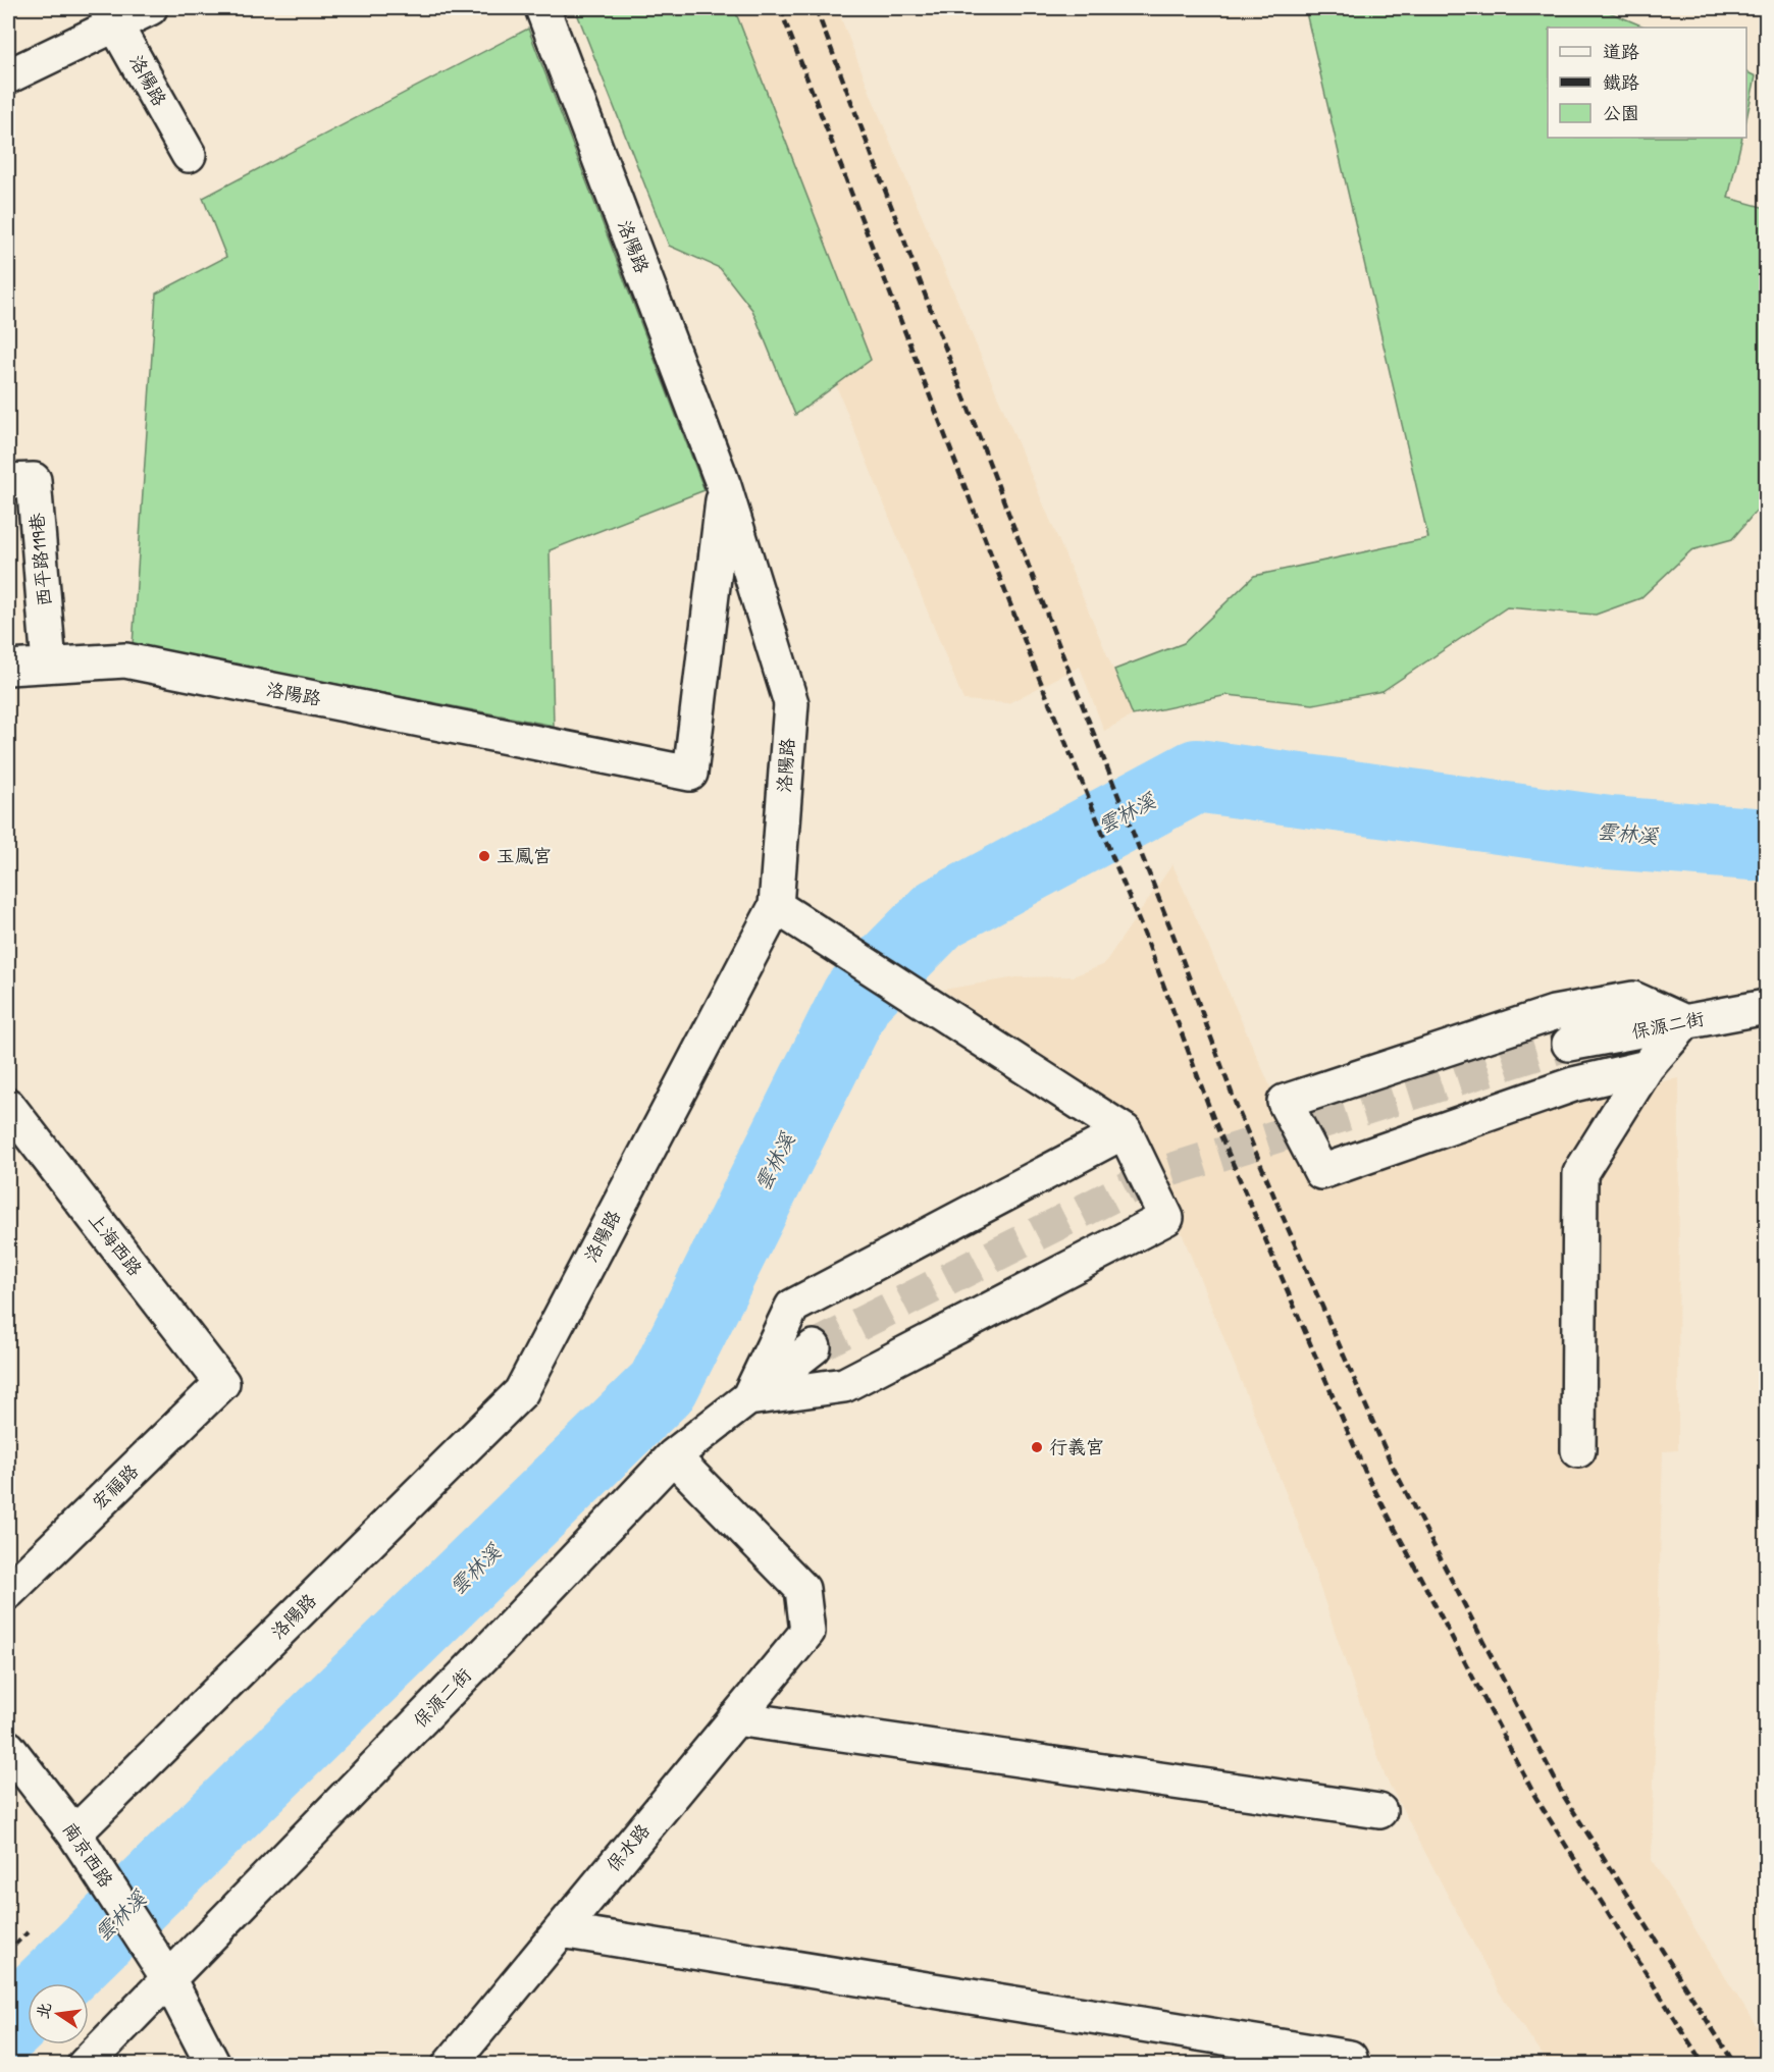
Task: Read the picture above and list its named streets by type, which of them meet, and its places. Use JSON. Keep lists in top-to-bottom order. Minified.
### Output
{"streets":{"street":["洛陽路","西平路119巷","保源二街","上海西路","宏福路","保水路","南京西路"]},"crossings":[["洛陽路","西平路119巷"],["洛陽路","南京西路"],["保源二街","保水路"],["保源二街","南京西路"],["上海西路","宏福路"]],"water":["雲林溪"],"places":["玉鳳宮","行義宮"],"legend":["道路","鐵路","公園"],"north":"left"}
